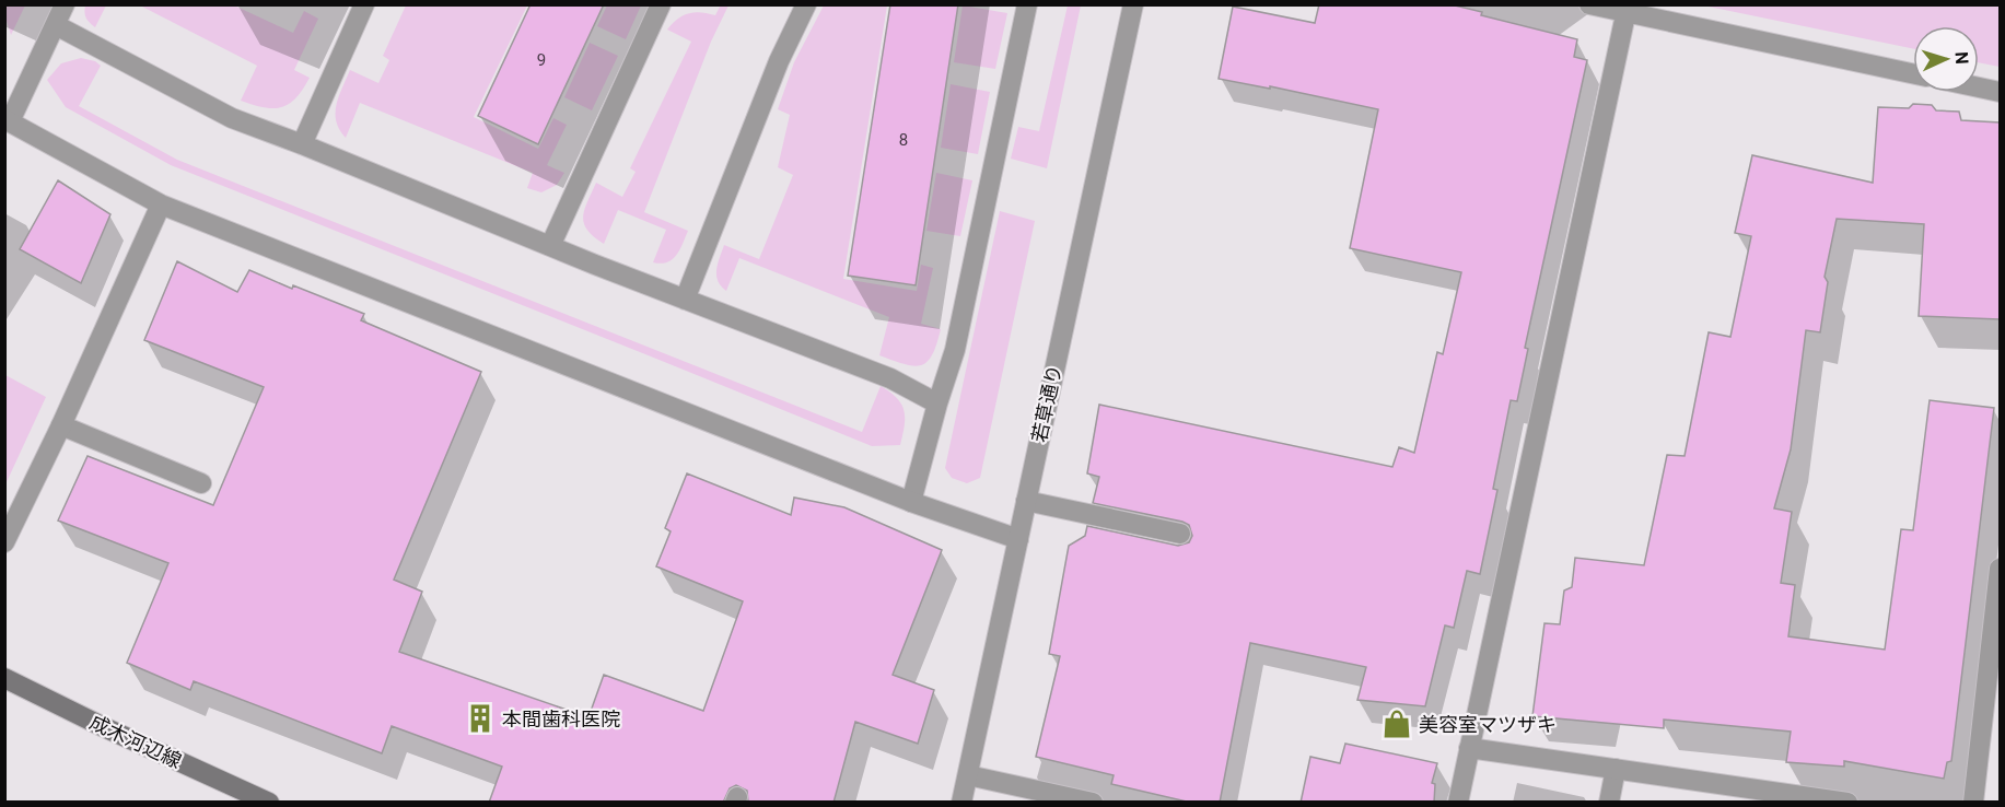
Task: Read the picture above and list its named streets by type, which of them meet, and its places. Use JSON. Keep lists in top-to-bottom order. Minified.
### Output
{"streets":{"main road":["成木河辺線"],"street":["若草通り"]},"places":{"building":["本間歯科医院"],"shop":["美容室マツザキ"]},"house_numbers":["9","8"],"north":"right"}
